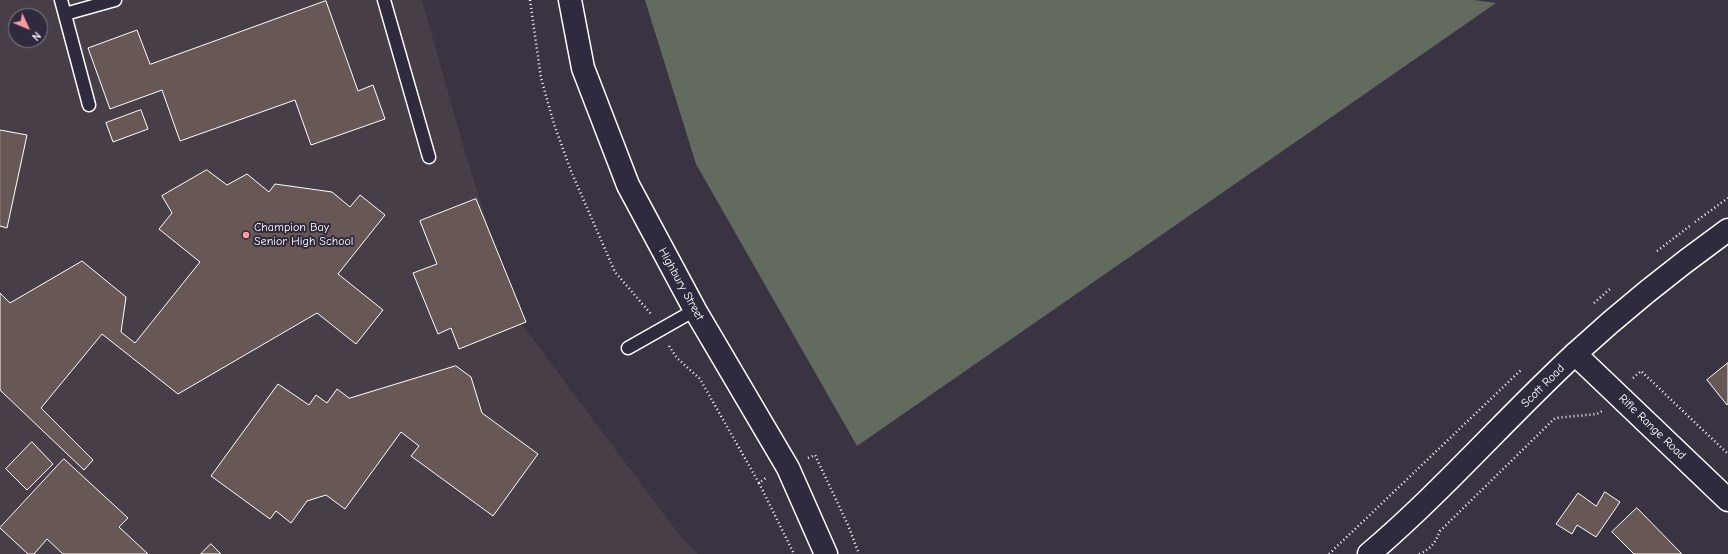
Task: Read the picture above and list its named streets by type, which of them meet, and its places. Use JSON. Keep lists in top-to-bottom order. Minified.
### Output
{"streets":{"street":["Highbury Street","Scott Road","Rifle Range Road"]},"crossings":[["Scott Road","Rifle Range Road"]],"places":["Champion Bay Senior High School"],"north":"bottom right"}
